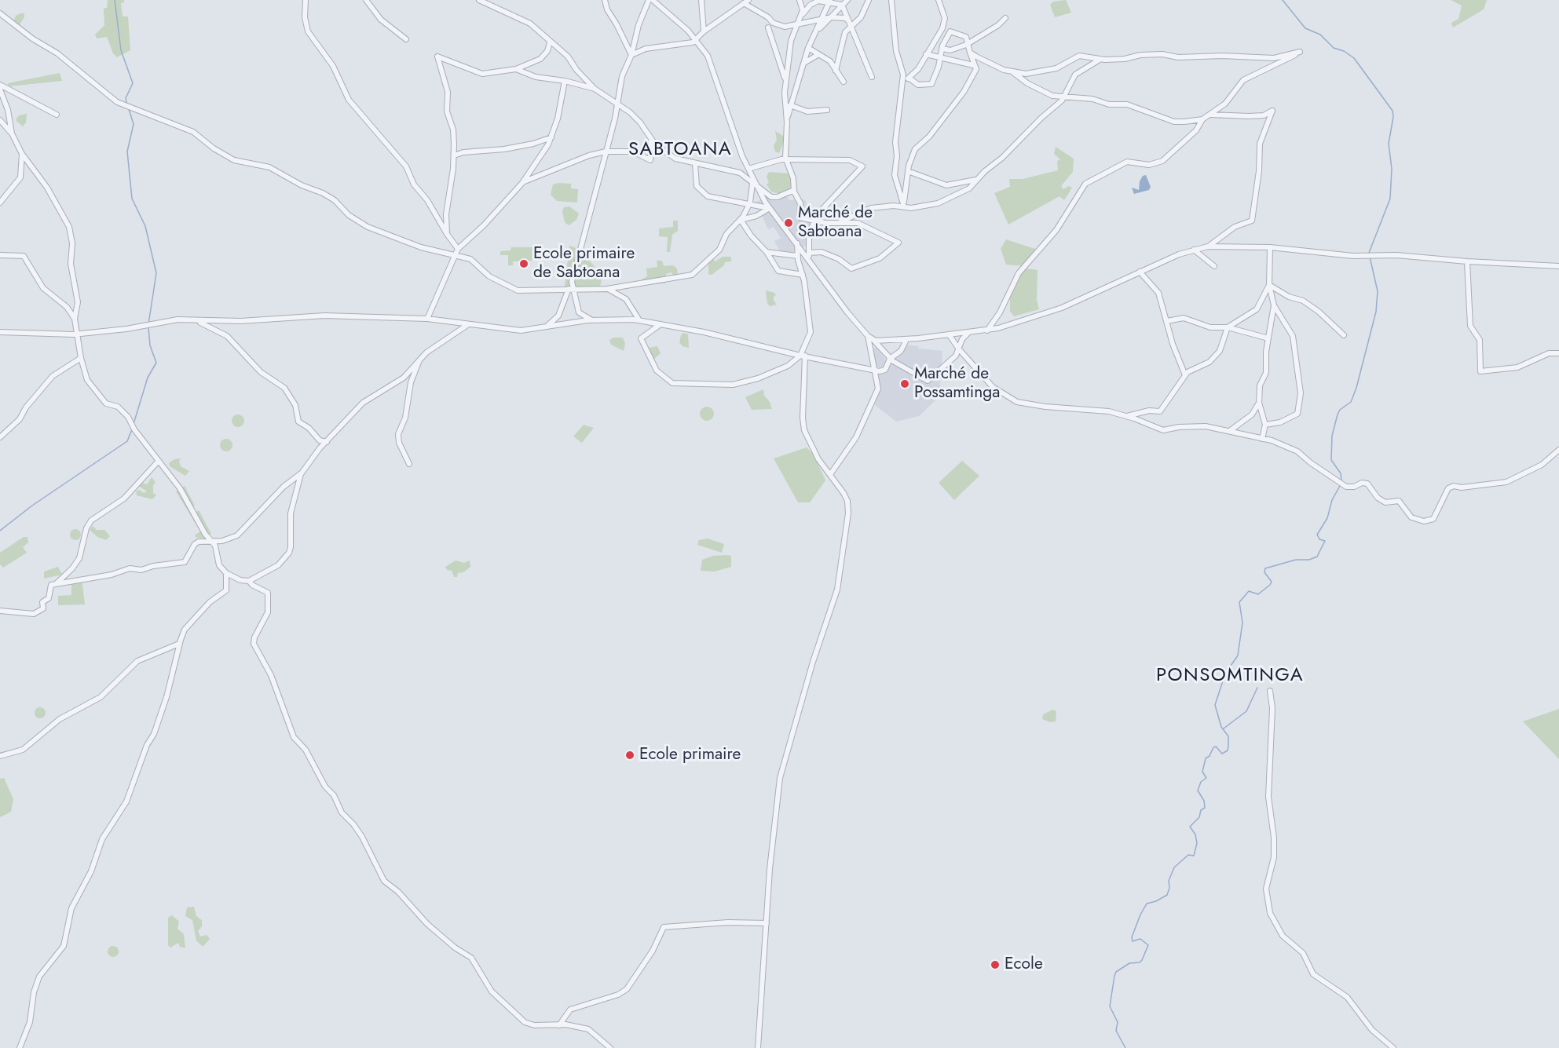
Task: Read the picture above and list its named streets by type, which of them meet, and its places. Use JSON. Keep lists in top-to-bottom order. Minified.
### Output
{"districts":["SABTOANA","PONSOMTINGA"],"places":["Marché de Sabtoana","Ecole primaire de Sabtoana","Marché de Possamtinga","Ecole primaire","Ecole"]}
